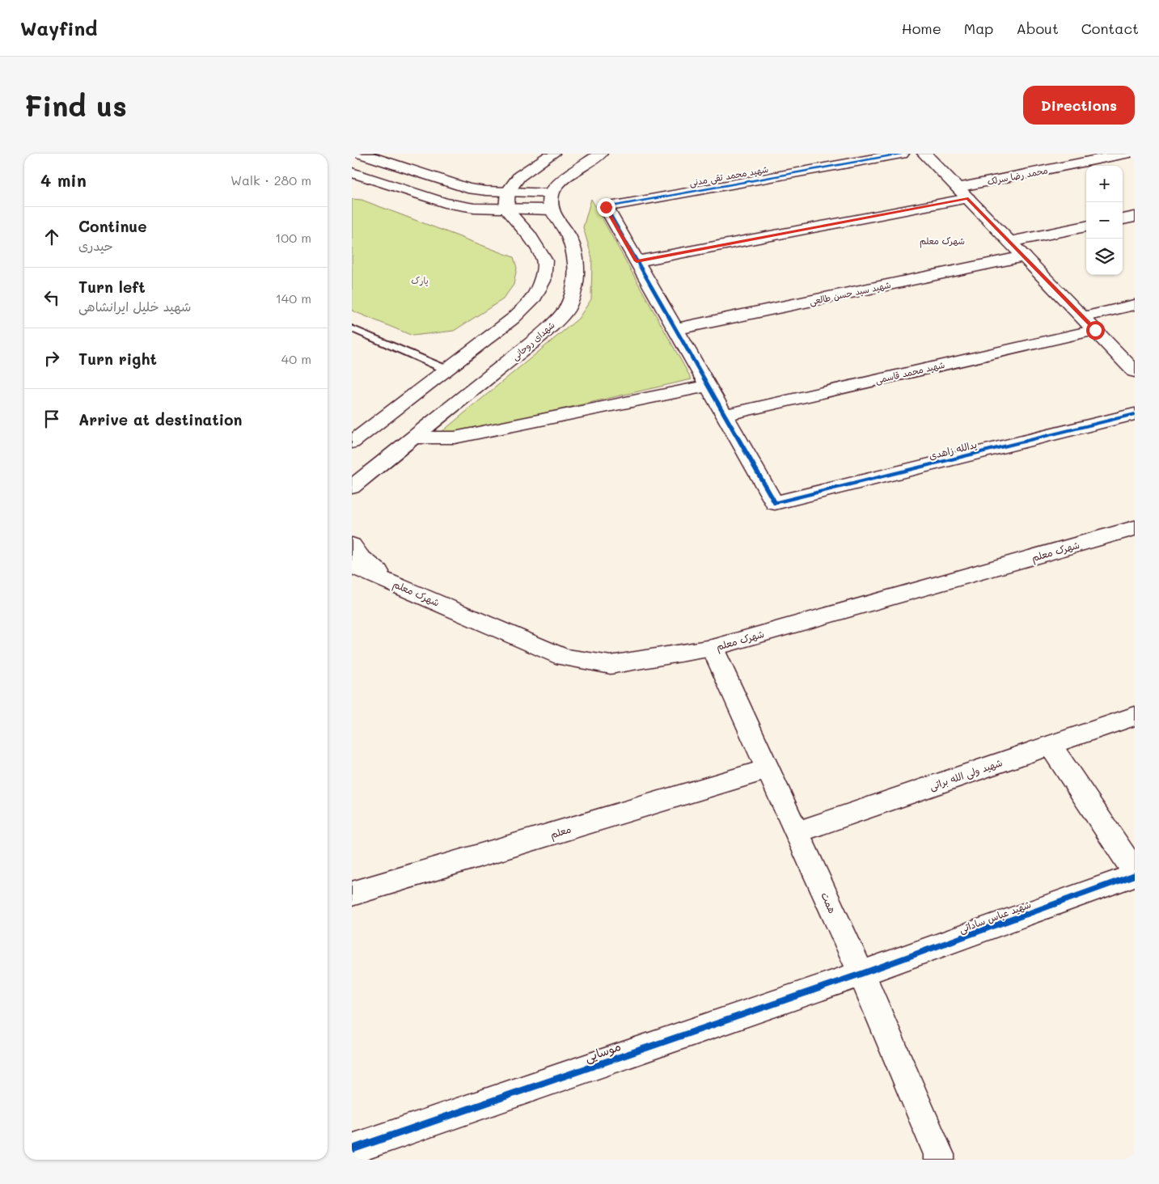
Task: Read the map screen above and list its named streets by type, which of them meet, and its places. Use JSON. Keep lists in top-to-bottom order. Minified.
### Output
{"streets":{"street":["شهید محمد تقی مدنی","محمد رضا سرلک","شهید سید حسن طالعی","شهدای روحانی","شهید محمد قاسمی","یدالله زاهدی","شهرک معلم","شهید ولی الله براتی","معلم","همت","شهید عباس ساداتی","موسایی"]},"crossings":[["شهید محمد تقی مدنی","محمد رضا سرلک"],["شهید محمد قاسمی","یدالله زاهدی"],["شهرک معلم","همت"],["شهید ولی الله براتی","همت"],["معلم","همت"],["همت","شهید عباس ساداتی"],["همت","موسایی"],["شهید عباس ساداتی","موسایی"]],"districts":["شهرک معلم"],"parks":["پارک"],"page":{"header":"Wayfind","nav":["Home","Map","About","Contact"],"buttons":"Directions","title":"Find us","heading":["4 min","Walk · 280 m"],"map_buttons":["+","−"],"list":[["Continue","حیدری","100 m"],["Turn left","شهید خلیل ایرانشاهی","140 m"],["Turn right","40 m"],"Arrive at destination"]}}
